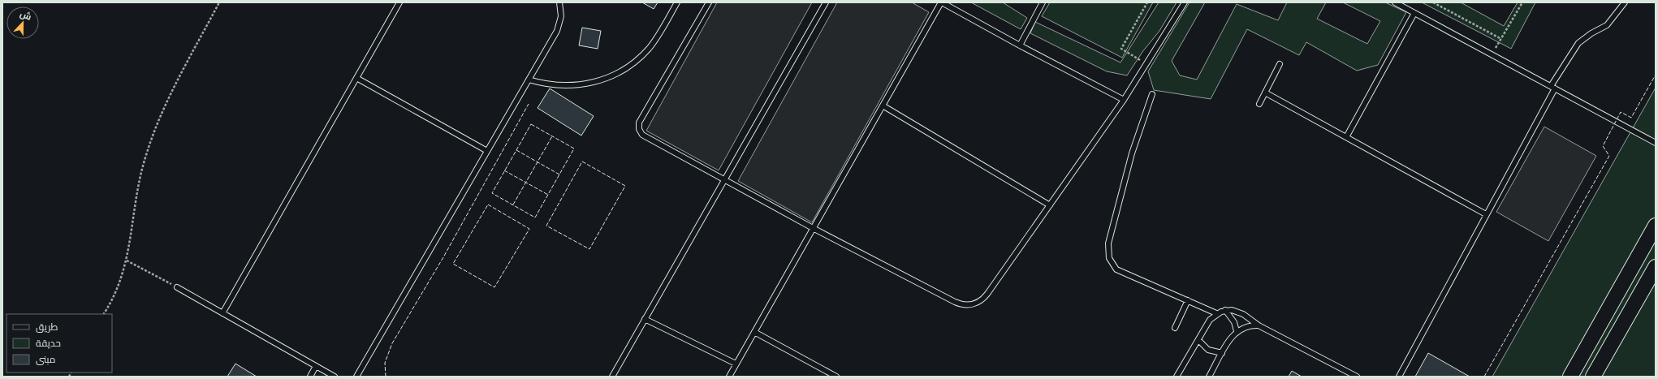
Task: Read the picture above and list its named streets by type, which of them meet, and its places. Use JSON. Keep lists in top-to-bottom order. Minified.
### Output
{"legend":["طريق","حديقة","مبنى"],"north":"top"}
